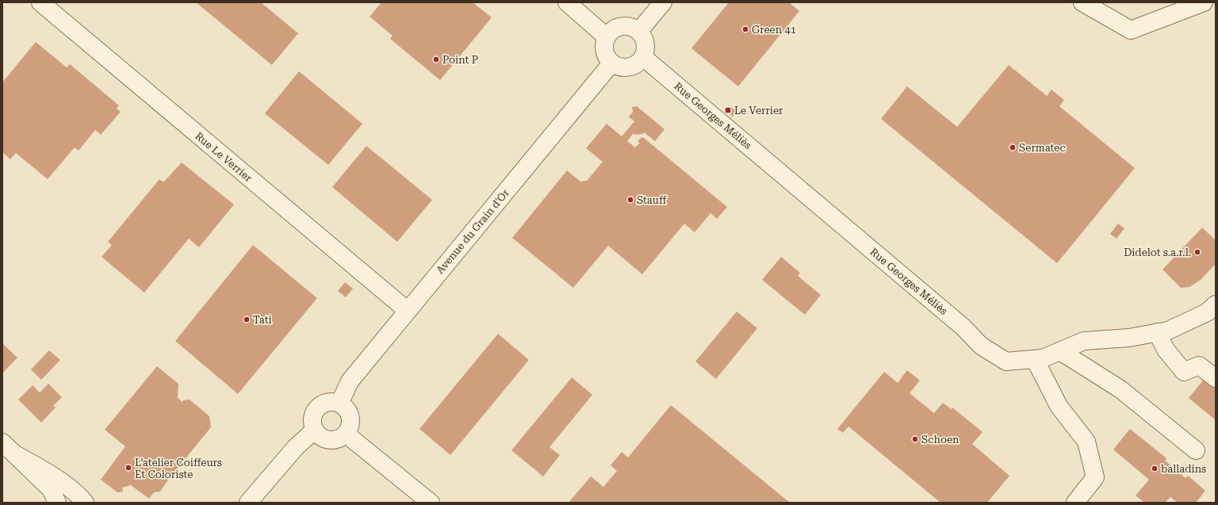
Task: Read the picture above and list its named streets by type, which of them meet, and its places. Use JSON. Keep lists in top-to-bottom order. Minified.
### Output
{"streets":{"street":["Rue Georges Méliès","Rue Le Verrier","Avenue du Grain d'Or"]},"crossings":[["Rue Georges Méliès","Avenue du Grain d'Or"],["Rue Le Verrier","Avenue du Grain d'Or"]],"places":{"other":["Green 41","Point P","Sermatec","Stauff","Didelot s.a.r.l.","Tati","Schoen","L’atelier Coiffeurs Et Coloriste","balladins"],"transit":["Le Verrier"]}}
